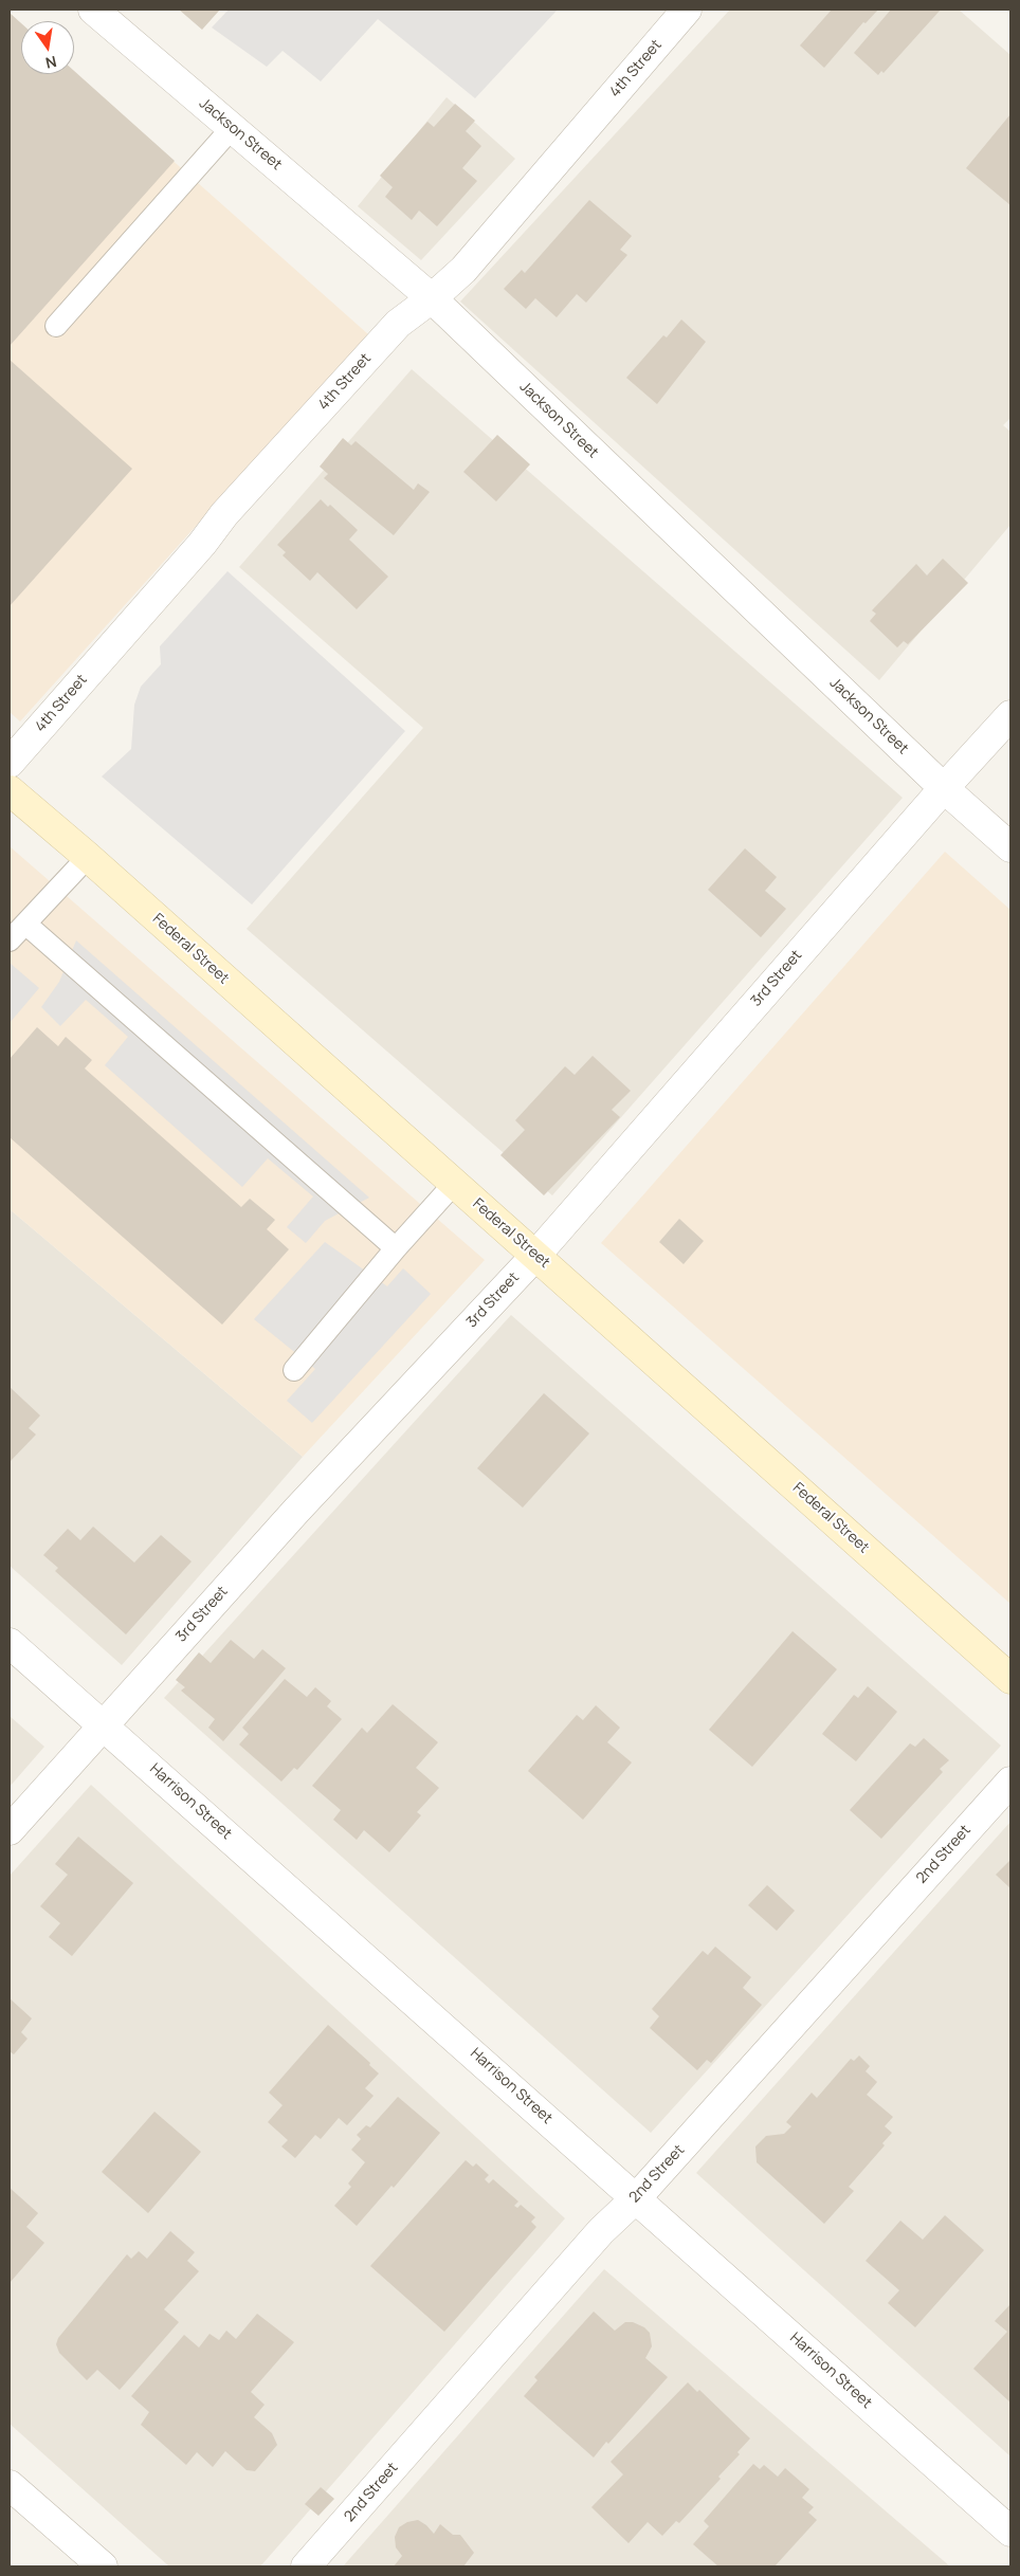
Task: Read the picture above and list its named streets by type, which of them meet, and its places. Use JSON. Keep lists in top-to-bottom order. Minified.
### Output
{"streets":{"street":["4th Street","Jackson Street","Federal Street","3rd Street","Harrison Street","2nd Street"]},"crossings":[["4th Street","Jackson Street"],["Jackson Street","3rd Street"],["Federal Street","3rd Street"],["3rd Street","Harrison Street"],["Harrison Street","2nd Street"]],"north":"bottom"}
